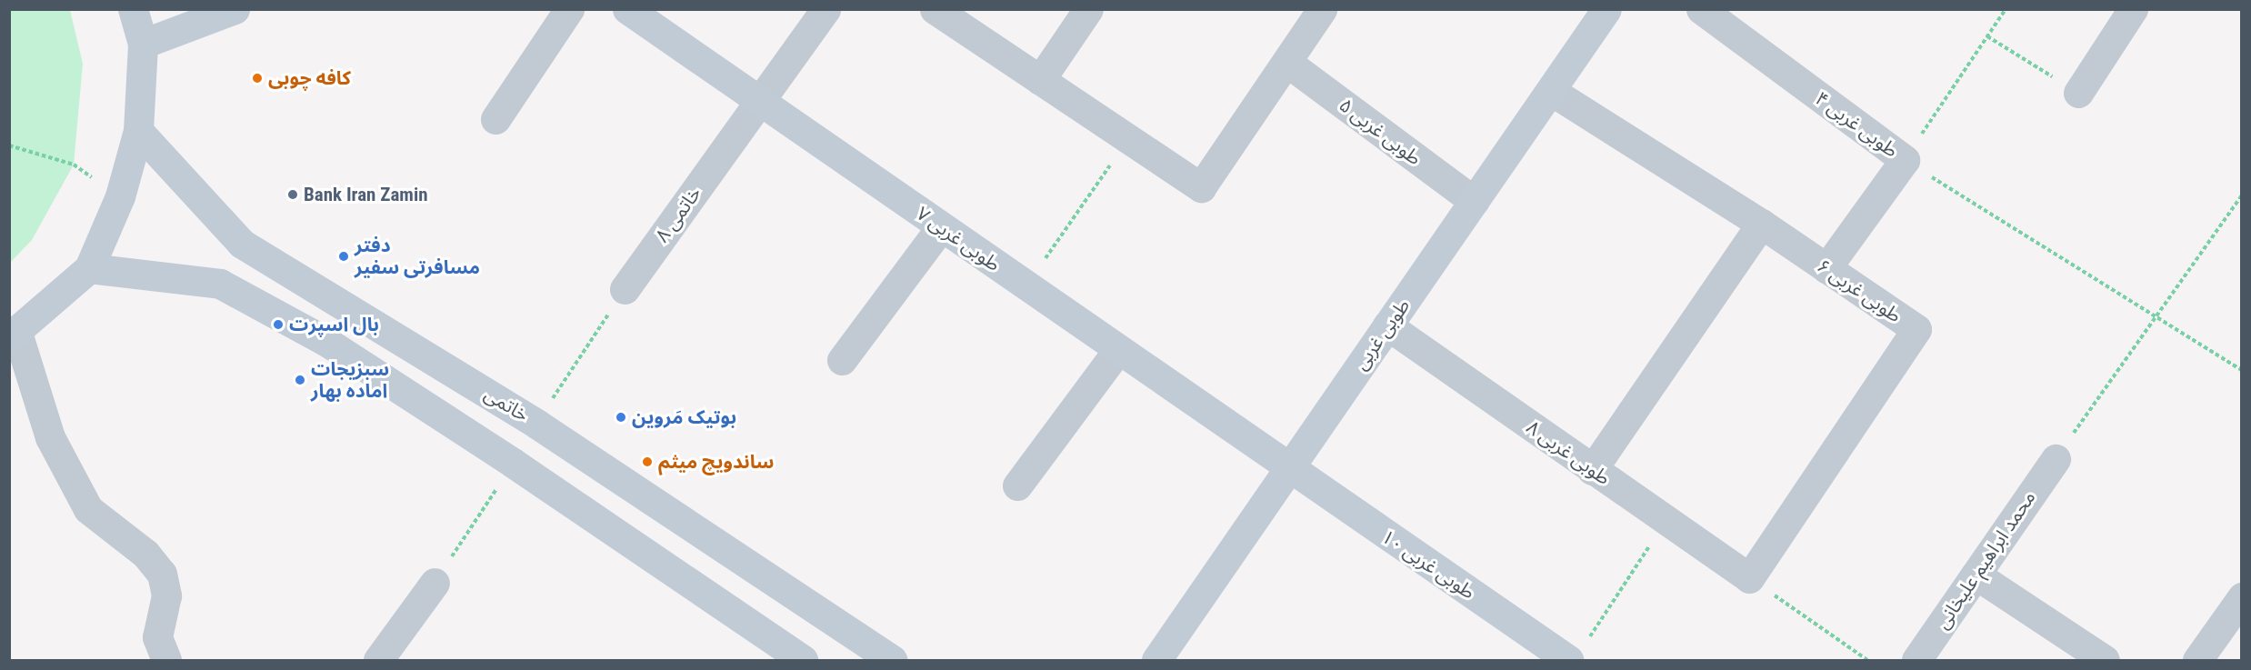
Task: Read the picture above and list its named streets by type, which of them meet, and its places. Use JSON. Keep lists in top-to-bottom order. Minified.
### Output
{"streets":{"main road":["طوبی غربی ۷","طوبی غربی","خاتمی","طوبی غربی ۱۰"],"street":["طوبی غربی ۴","طوبی غربی ۵","خاتمی ۸","طوبی غربی ۶","طوبی غربی ۸","محمد ابراهیم علیخانی"]},"crossings":[["طوبی غربی ۴","طوبی غربی ۶"],["طوبی غربی ۵","طوبی غربی"],["خاتمی ۸","طوبی غربی ۷"],["طوبی غربی ۷","طوبی غربی"],["طوبی غربی ۷","طوبی غربی ۱۰"],["طوبی غربی ۶","طوبی غربی"],["طوبی غربی ۶","طوبی غربی ۸"],["طوبی غربی","طوبی غربی ۸"],["طوبی غربی","طوبی غربی ۱۰"]],"places":["کافه چوبی","Bank Iran Zamin","دفتر مسافرتی سفیر","بال اسپرت","سبزیجات اماده بهار","بوتیک مَروین","ساندویچ میثم"]}
